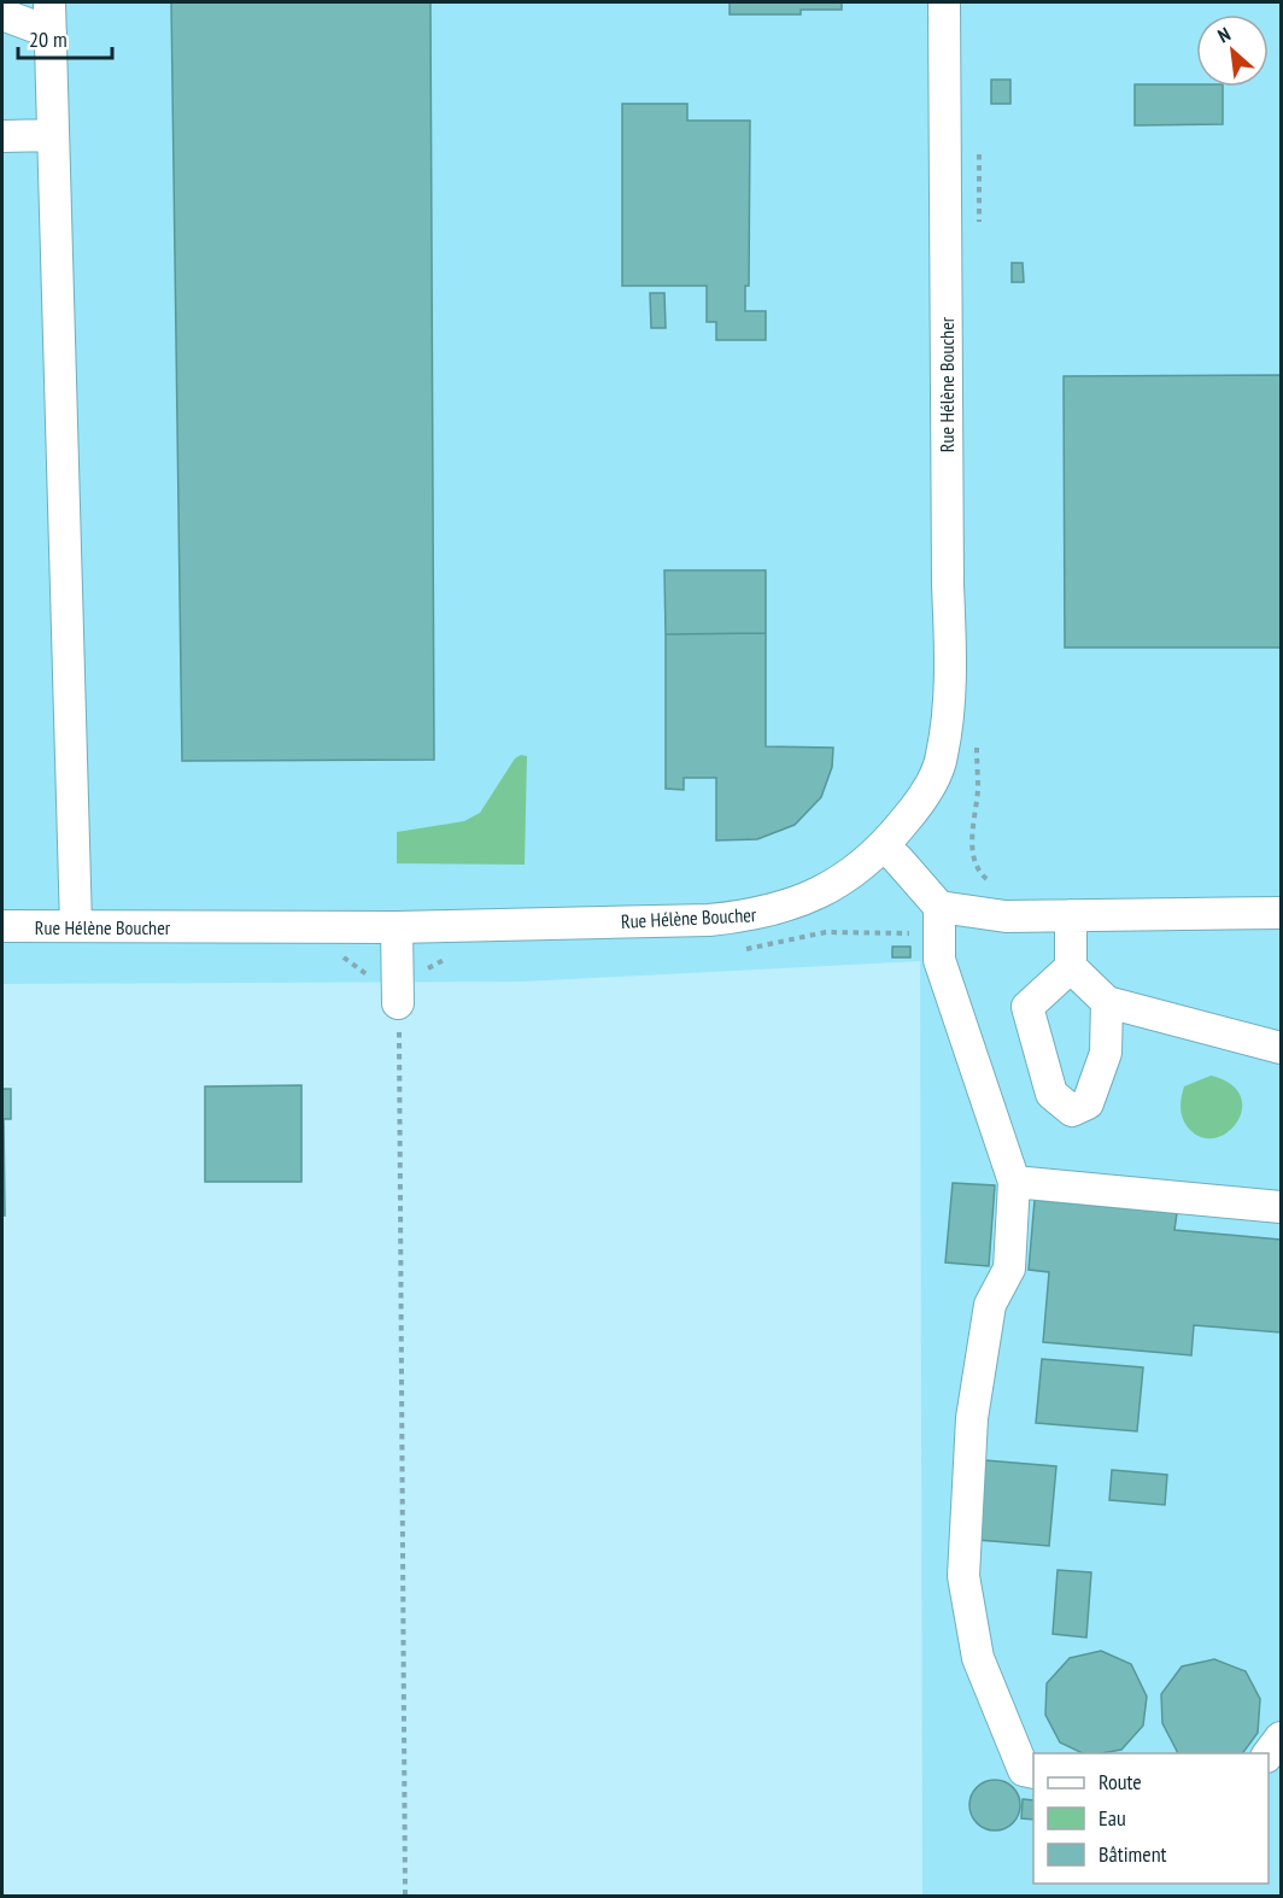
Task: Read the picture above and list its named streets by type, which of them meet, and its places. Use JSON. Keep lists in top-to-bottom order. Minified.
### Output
{"streets":{"street":["Rue Hélène Boucher"]},"legend":["Route","Eau","Bâtiment"],"scale_bar":"20 m","north":"top left"}
